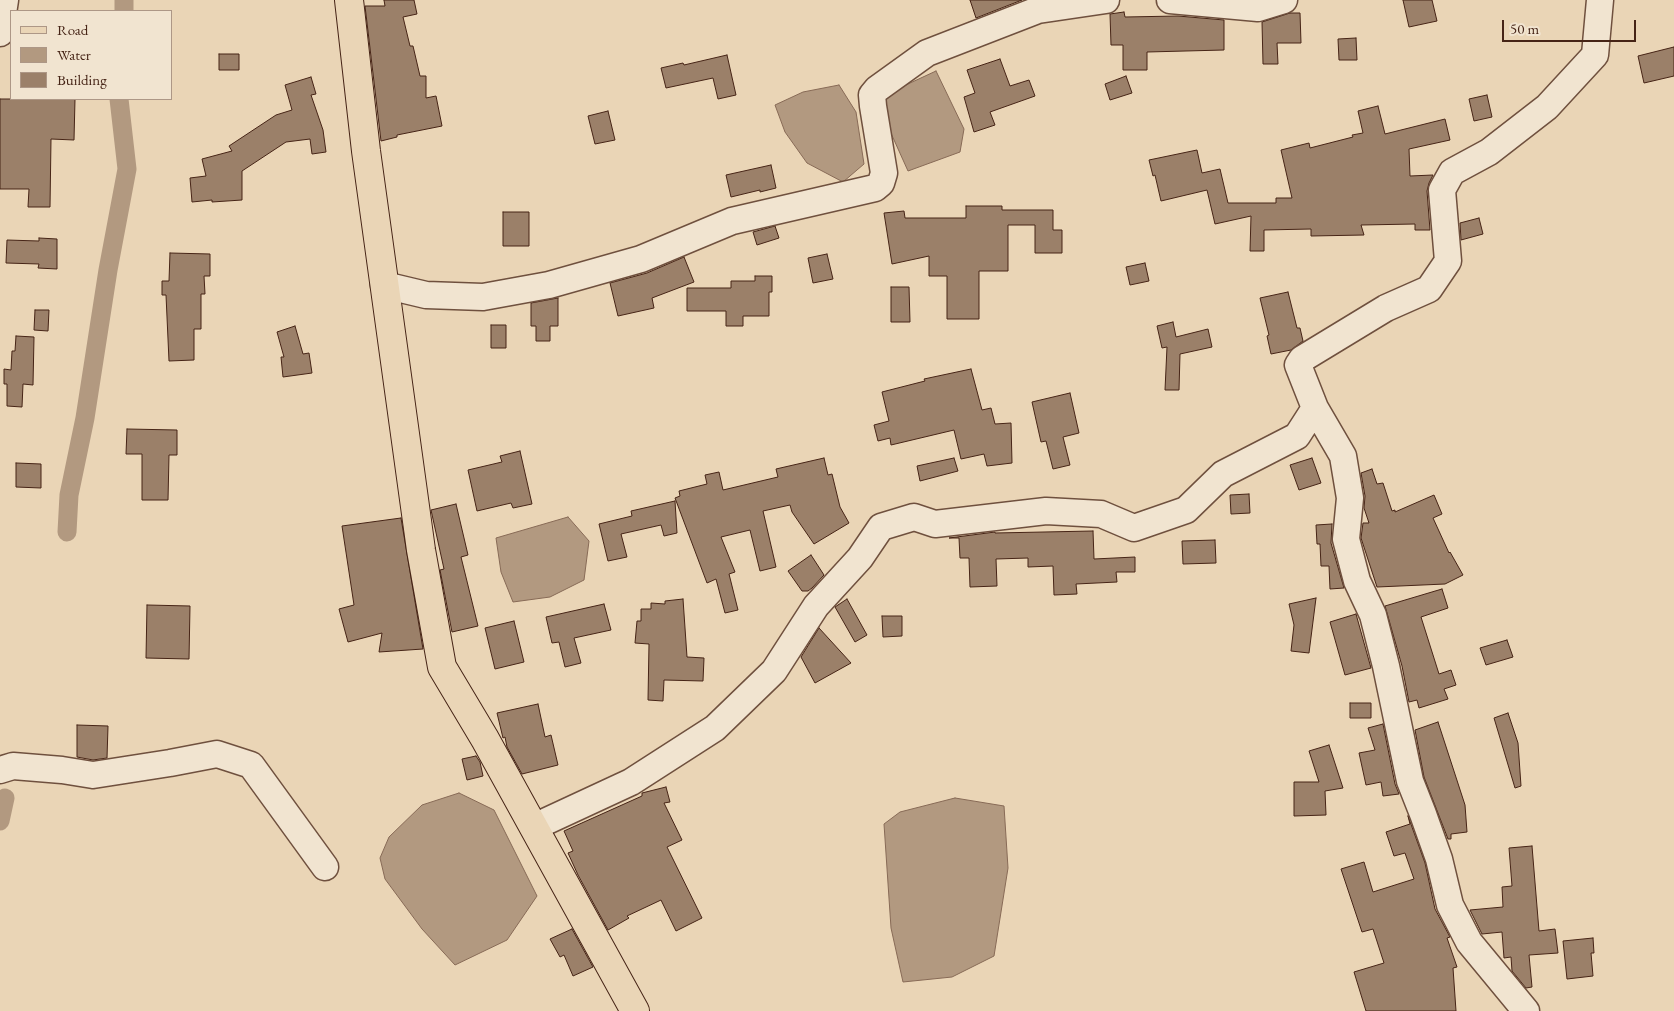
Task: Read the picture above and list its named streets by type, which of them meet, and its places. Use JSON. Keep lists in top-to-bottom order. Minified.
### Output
{"legend":["Road","Water","Building"],"scale_bar":"50 m"}
